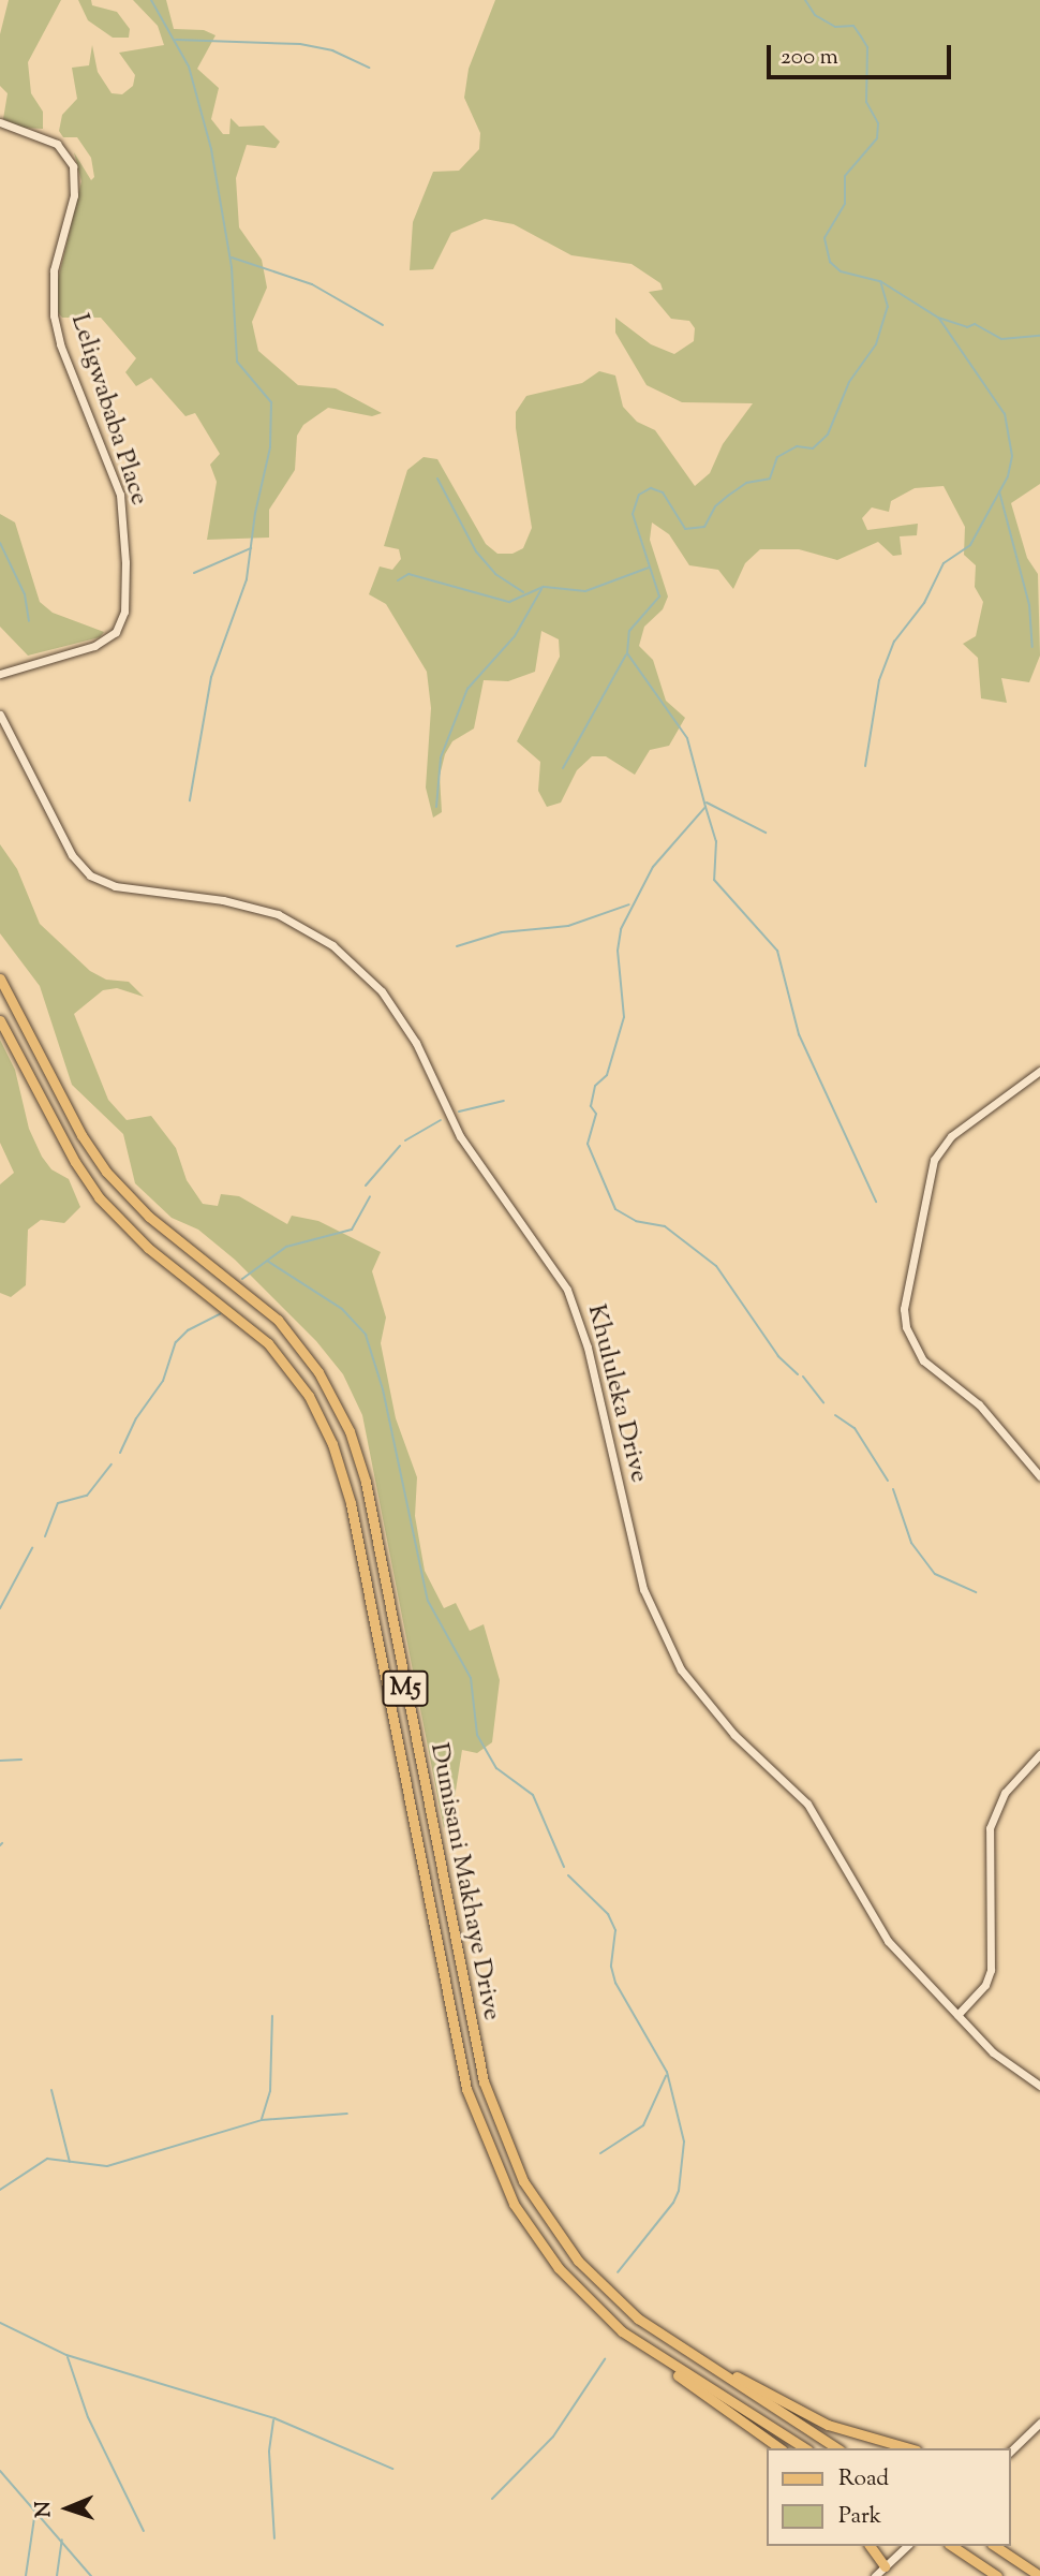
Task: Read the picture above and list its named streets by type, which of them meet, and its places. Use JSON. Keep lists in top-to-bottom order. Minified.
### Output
{"streets":{"main road":["M5","Dumisani Makhaye Drive"],"street":["Leligwababa Place","Khululeka Drive"]},"legend":["Road","Park"],"scale_bar":"200 m","north":"left"}
